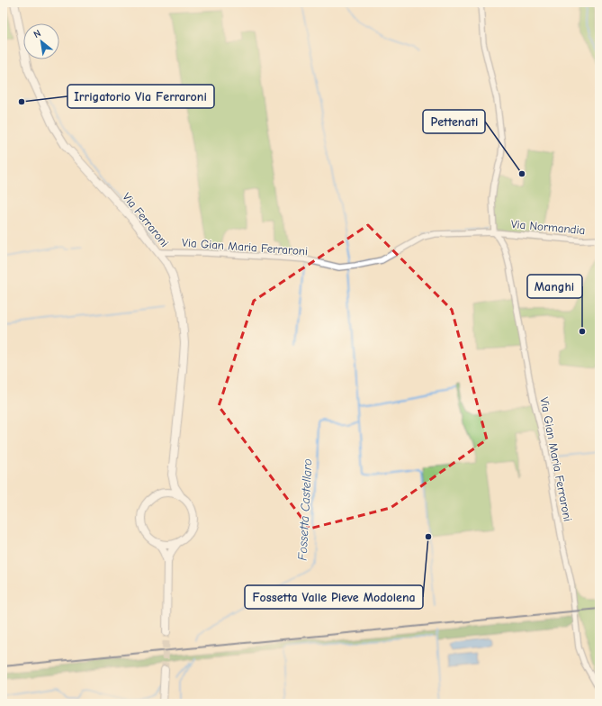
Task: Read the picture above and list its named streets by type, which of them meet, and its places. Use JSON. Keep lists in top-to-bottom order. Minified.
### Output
{"streets":{"main road":["Via Ferraroni"],"street":["Via Normandia","Via Gian Maria Ferraroni"]},"crossings":[["Via Ferraroni","Via Gian Maria Ferraroni"],["Via Normandia","Via Gian Maria Ferraroni"]],"water":["Fossetta Castellaro"],"places":["Irrigatorio Via Ferraroni","Pettenati","Manghi","Fossetta Valle Pieve Modolena"],"north":"top left"}
